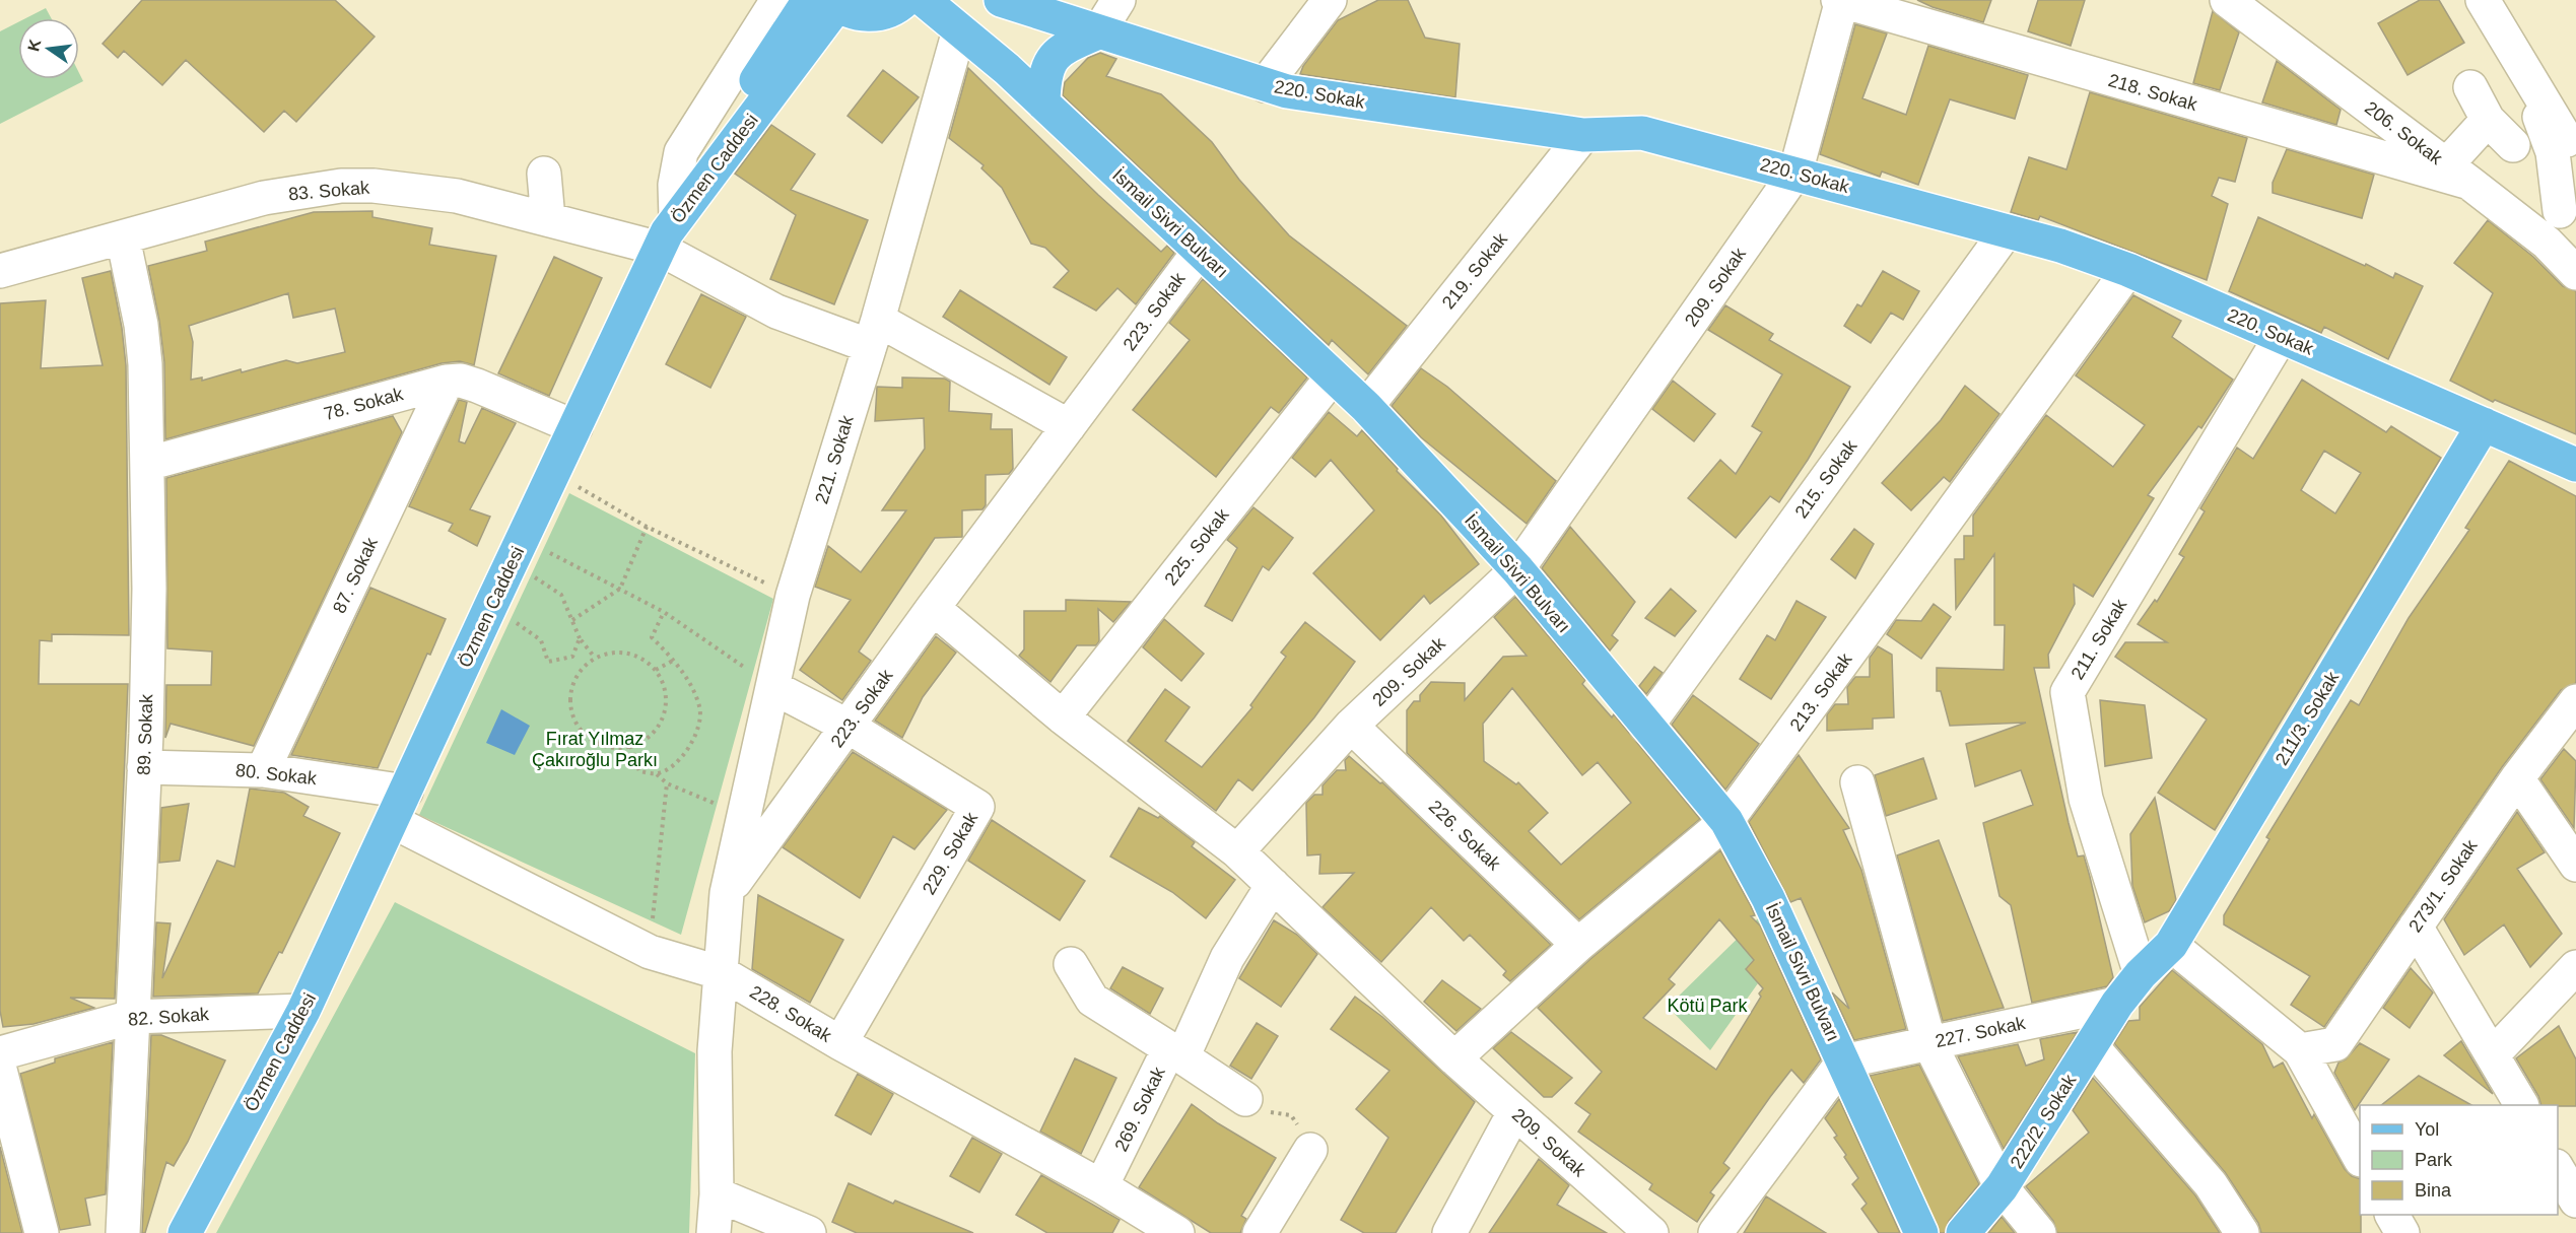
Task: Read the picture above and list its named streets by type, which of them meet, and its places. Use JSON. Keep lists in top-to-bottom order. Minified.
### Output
{"streets":{"main road":["220. Sokak","Özmen Caddesi","İsmail Sivri Bulvarı","211/3. Sokak","222/2. Sokak"],"street":["218. Sokak","206. Sokak","83. Sokak","219. Sokak","209. Sokak","223. Sokak","78. Sokak","221. Sokak","215. Sokak","225. Sokak","87. Sokak","211. Sokak","213. Sokak","89. Sokak","80. Sokak","226. Sokak","229. Sokak","273/1. Sokak","228. Sokak","82. Sokak","227. Sokak","269. Sokak"]},"crossings":[["218. Sokak","206. Sokak"],["218. Sokak","209. Sokak"],["220. Sokak","219. Sokak"],["220. Sokak","209. Sokak"],["220. Sokak","215. Sokak"],["220. Sokak","211. Sokak"],["220. Sokak","213. Sokak"],["220. Sokak","211/3. Sokak"],["Özmen Caddesi","83. Sokak"],["Özmen Caddesi","78. Sokak"],["Özmen Caddesi","80. Sokak"],["Özmen Caddesi","228. Sokak"],["Özmen Caddesi","82. Sokak"],["83. Sokak","223. Sokak"],["83. Sokak","221. Sokak"],["83. Sokak","89. Sokak"],["İsmail Sivri Bulvarı","219. Sokak"],["İsmail Sivri Bulvarı","209. Sokak"],["İsmail Sivri Bulvarı","223. Sokak"],["İsmail Sivri Bulvarı","221. Sokak"],["İsmail Sivri Bulvarı","215. Sokak"],["İsmail Sivri Bulvarı","225. Sokak"],["İsmail Sivri Bulvarı","213. Sokak"],["İsmail Sivri Bulvarı","227. Sokak"],["209. Sokak","213. Sokak"],["209. Sokak","226. Sokak"],["223. Sokak","221. Sokak"],["223. Sokak","229. Sokak"],["78. Sokak","87. Sokak"],["78. Sokak","89. Sokak"],["221. Sokak","229. Sokak"],["87. Sokak","80. Sokak"],["211. Sokak","211/3. Sokak"],["213. Sokak","226. Sokak"],["211/3. Sokak","227. Sokak"],["211/3. Sokak","222/2. Sokak"],["89. Sokak","80. Sokak"],["89. Sokak","82. Sokak"],["80. Sokak","228. Sokak"],["229. Sokak","228. Sokak"],["228. Sokak","269. Sokak"],["227. Sokak","222/2. Sokak"]],"parks":["Fırat Yılmaz Çakıroğlu Parkı","Kötü Park"],"legend":["Yol","Park","Bina"],"north":"left"}
